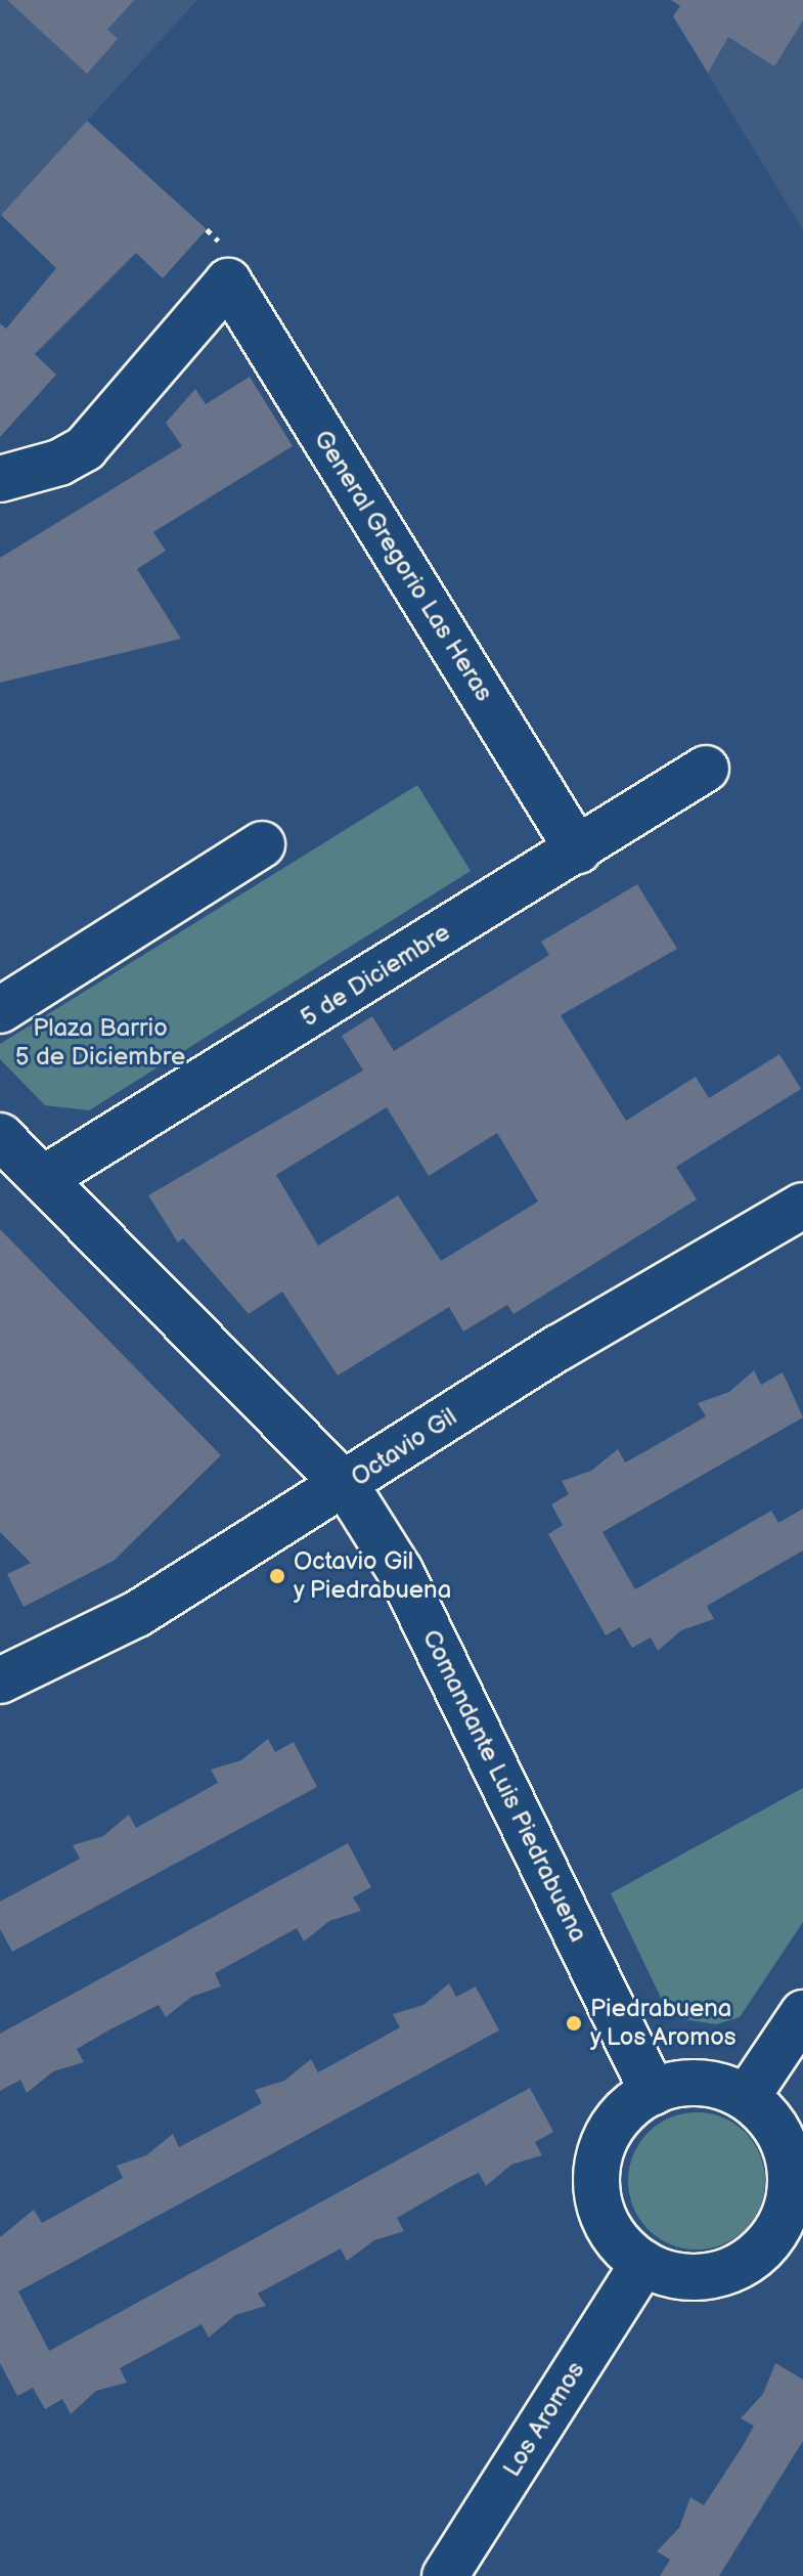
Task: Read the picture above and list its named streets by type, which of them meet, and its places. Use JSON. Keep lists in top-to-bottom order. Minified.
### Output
{"streets":{"street":["General Gregorio Las Heras","5 de Diciembre","Octavio Gil","Comandante Luis Piedrabuena","Los Aromos"]},"crossings":[["General Gregorio Las Heras","5 de Diciembre"],["5 de Diciembre","Comandante Luis Piedrabuena"],["Octavio Gil","Comandante Luis Piedrabuena"],["Comandante Luis Piedrabuena","Los Aromos"]],"parks":["Plaza Barrio 5 de Diciembre"],"places":["Octavio Gil y Piedrabuena","Piedrabuena y Los Aromos"]}
